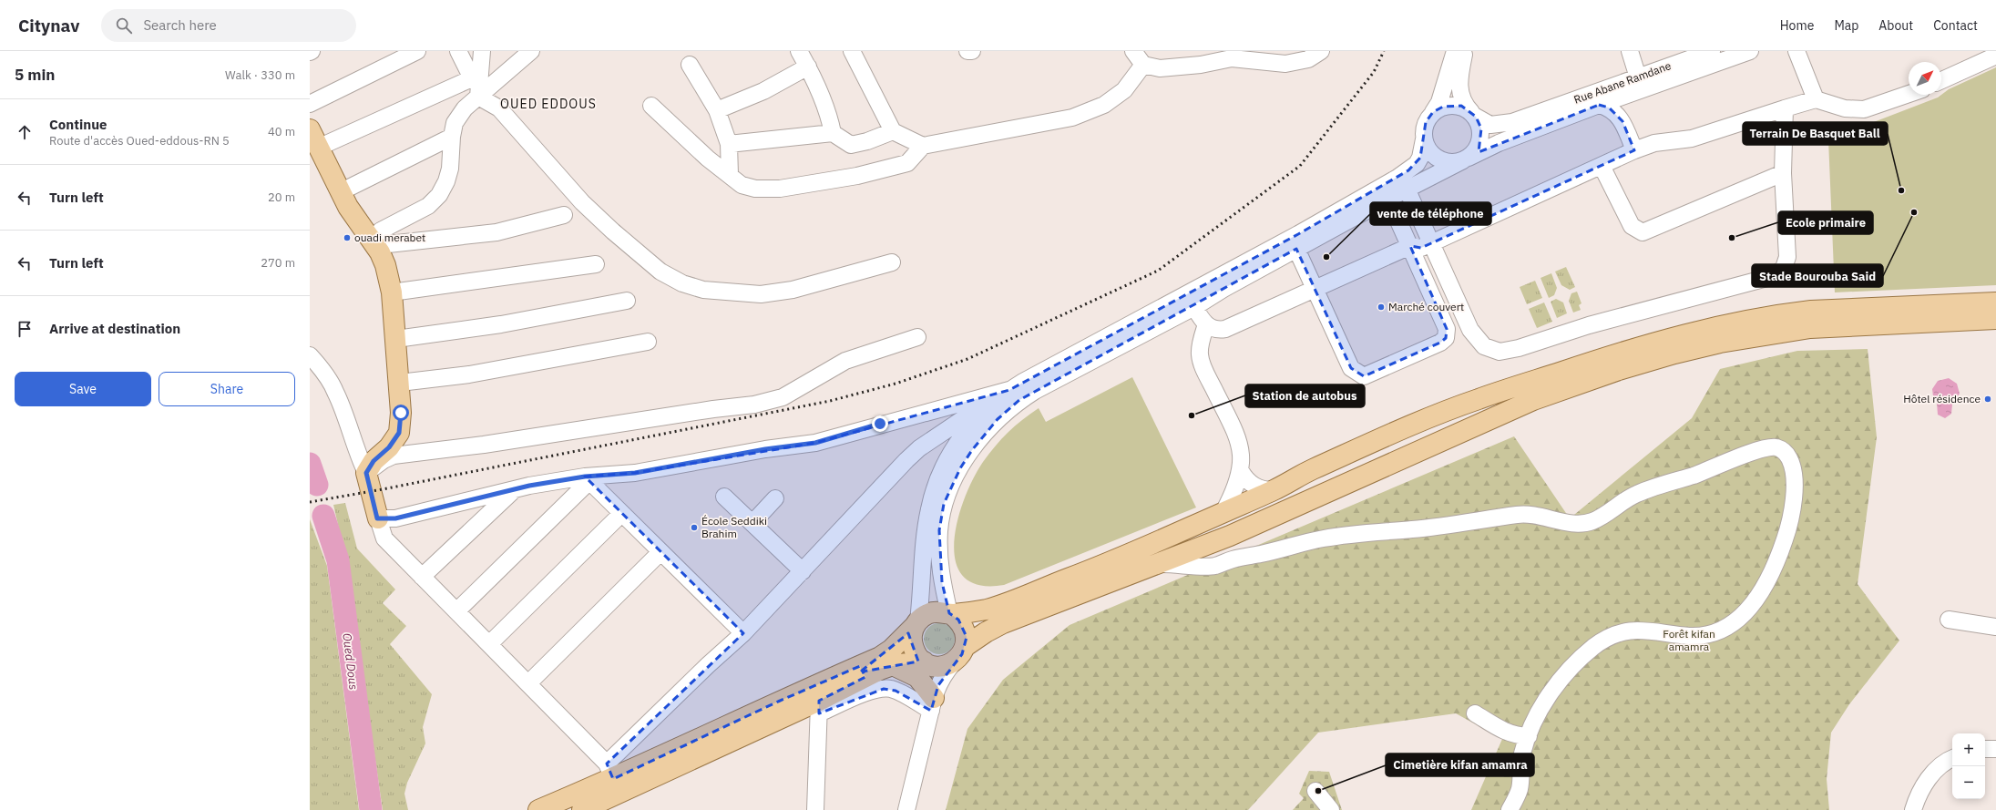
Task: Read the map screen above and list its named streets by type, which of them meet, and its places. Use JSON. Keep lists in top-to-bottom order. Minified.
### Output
{"streets":{"street":["Rue Abane Ramdane"]},"districts":["OUED EDDOUS"],"water":["Oued Dous"],"parks":["Forêt kifan amamra"],"places":["Terrain De Basquet Ball","Stade Bourouba Said","ouadi merabet","Ecole primaire","vente de téléphone","Marché couvert","Hôtel résidence","Station de autobus","École Seddiki Brahim","Cimetière kifan amamra"],"north":"top right","page":{"header":"Citynav","search":"Search here","nav":["Home","Map","About","Contact"],"heading":["5 min","Walk · 330 m"],"list":[["Continue","Route d'accès Oued-eddous-RN 5","40 m"],["Turn left","20 m"],["Turn left","270 m"],"Arrive at destination"],"buttons":["Save","Share"],"map_buttons":["+","−"]}}
